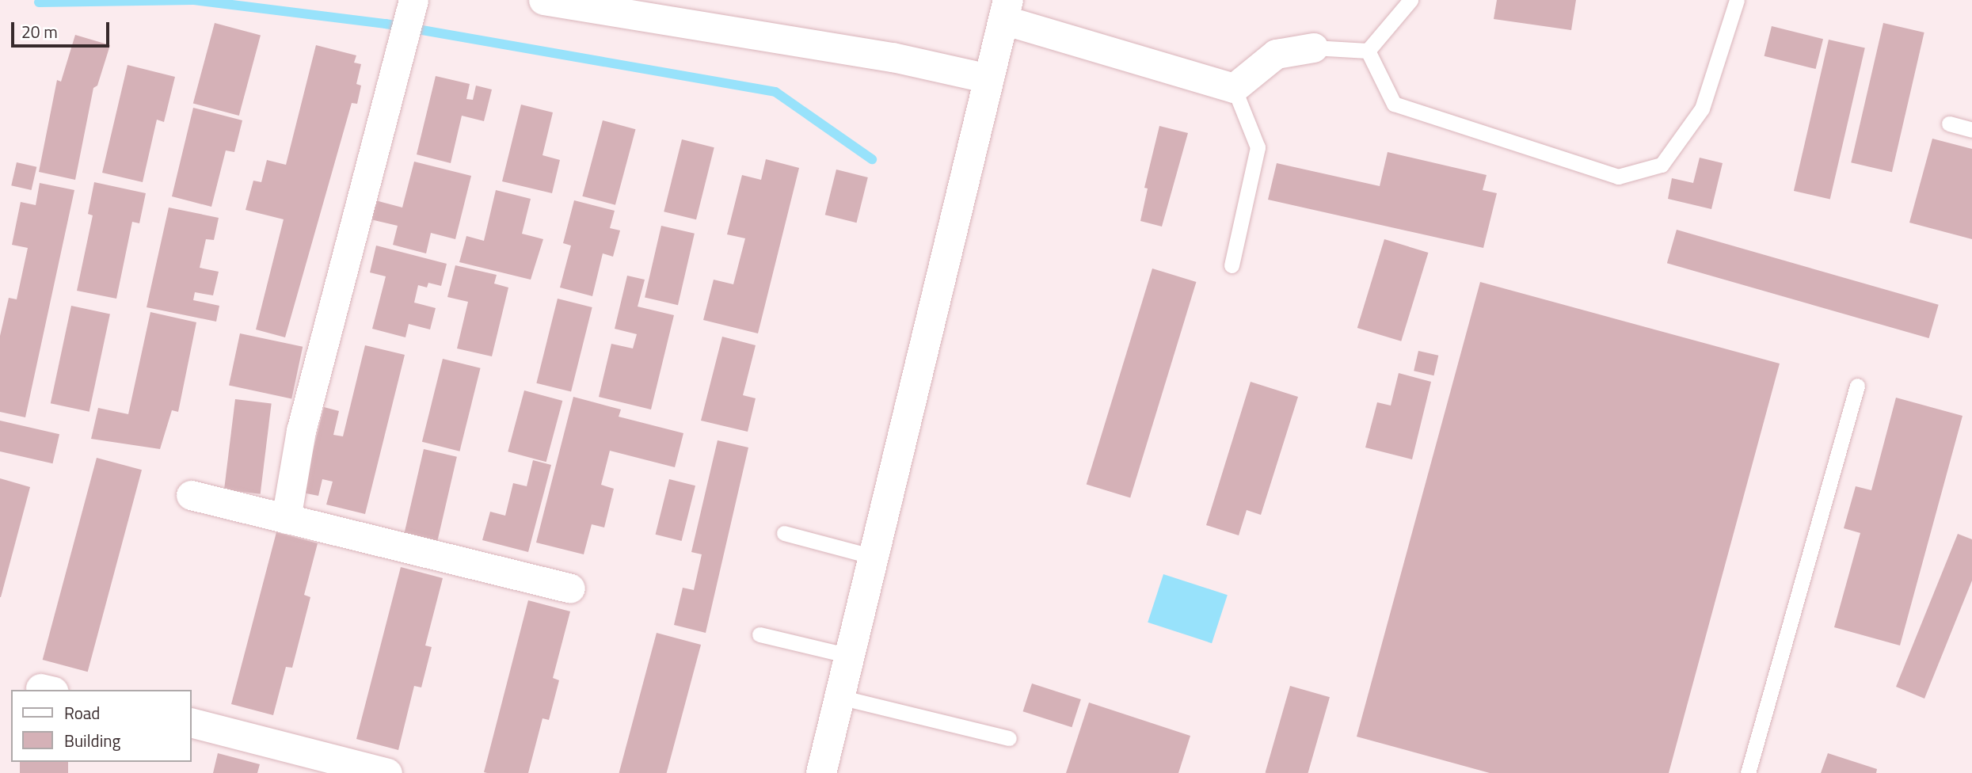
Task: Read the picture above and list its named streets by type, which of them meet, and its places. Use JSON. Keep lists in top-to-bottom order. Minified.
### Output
{"legend":["Road","Building"],"scale_bar":"20 m"}
